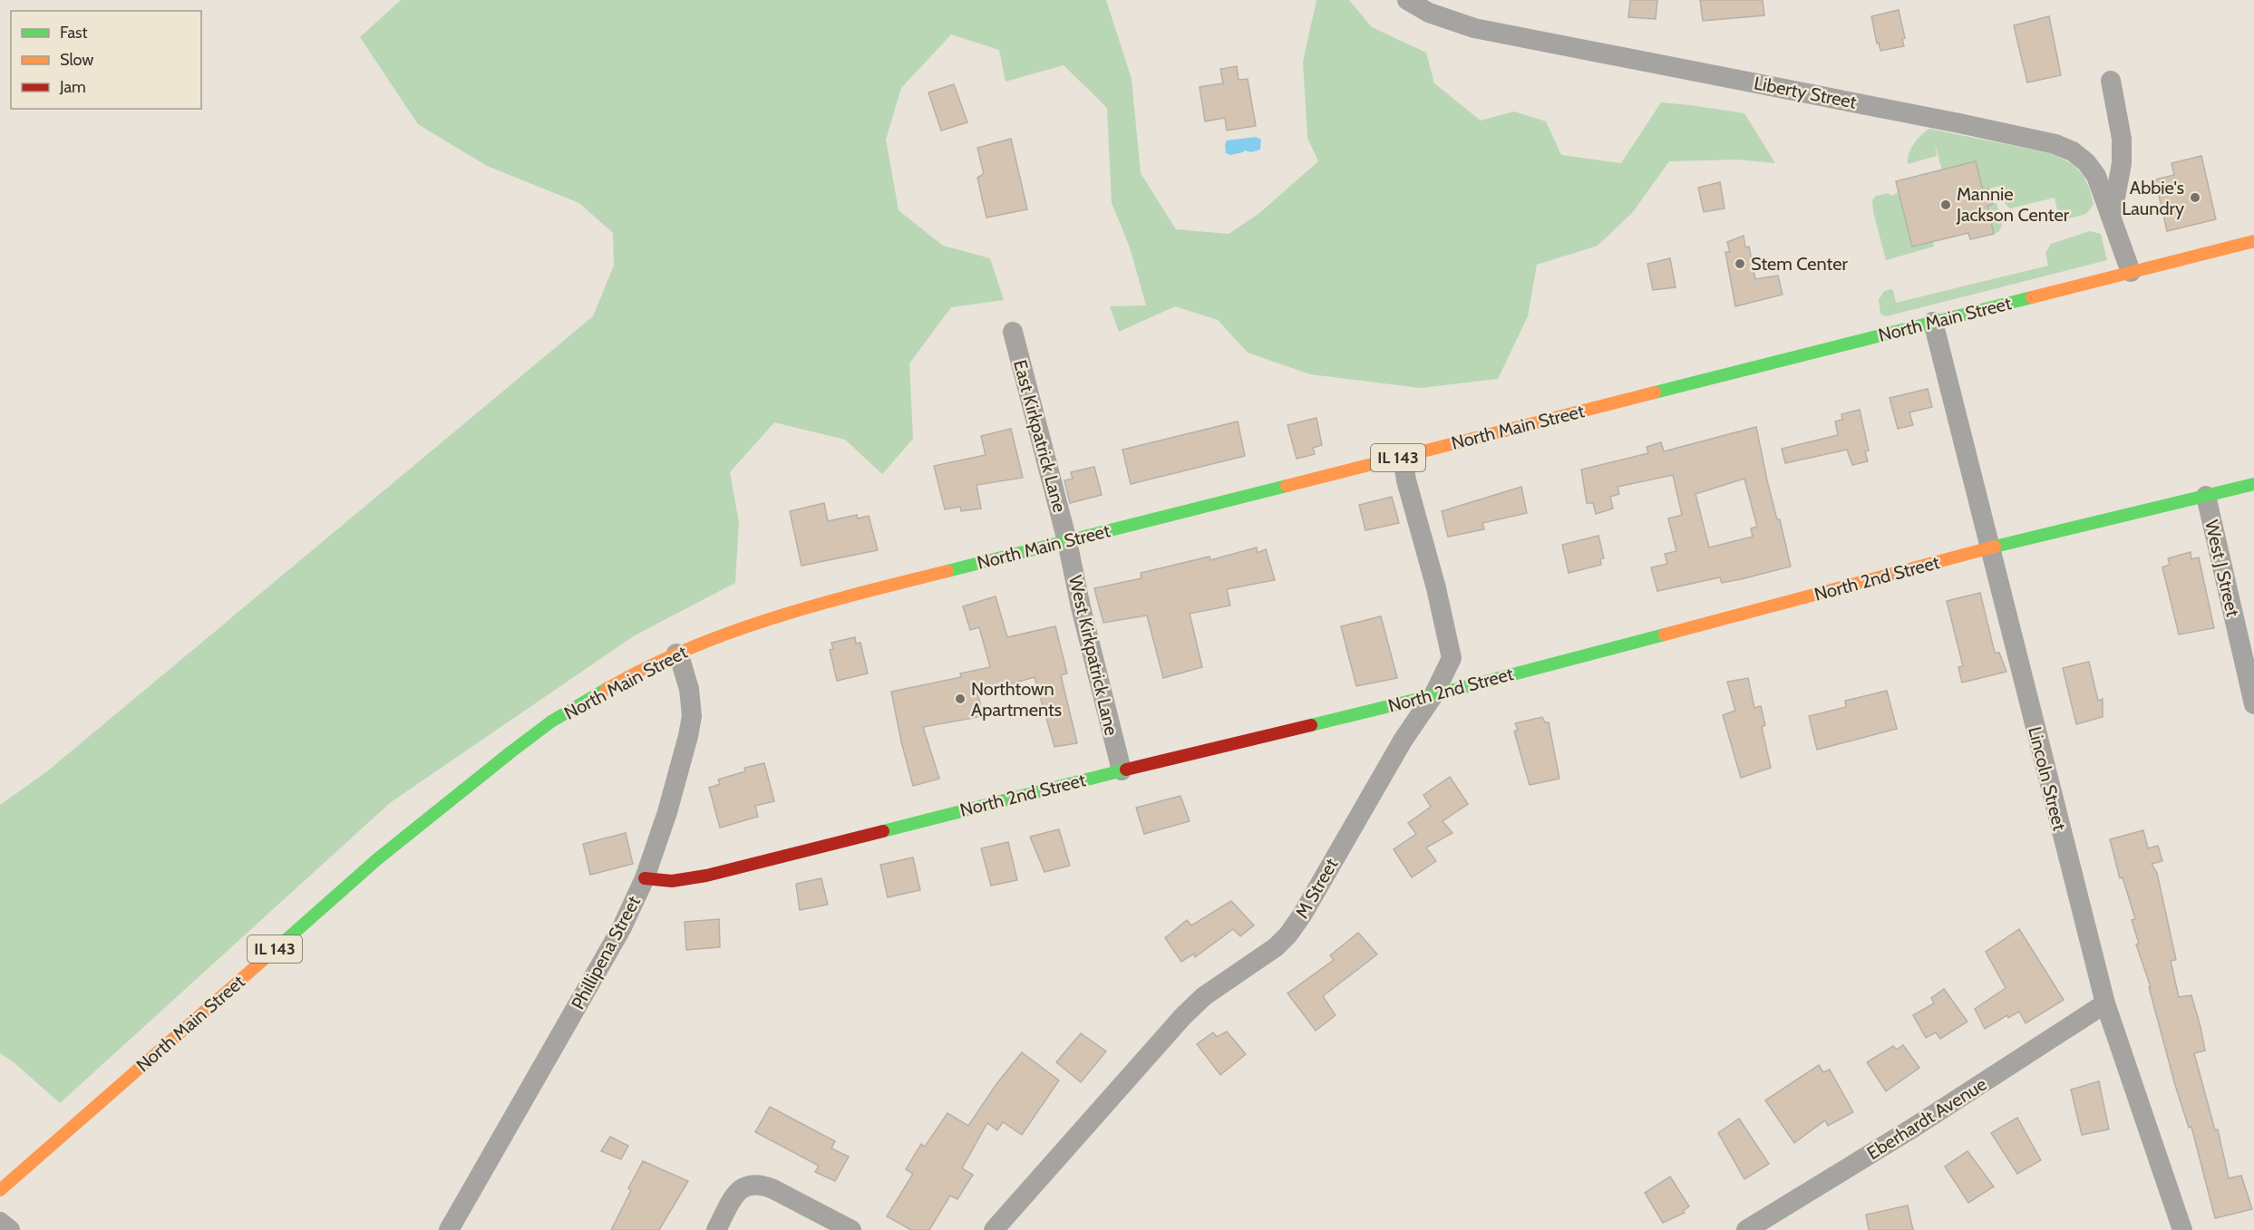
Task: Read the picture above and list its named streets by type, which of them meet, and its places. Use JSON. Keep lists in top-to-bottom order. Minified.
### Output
{"streets":{"main road":["North Main Street","IL 143","North 2nd Street"],"street":["Liberty Street","East Kirkpatrick Lane","West J Street","West Kirkpatrick Lane","Lincoln Street","M Street","Phillipena Street","Eberhardt Avenue"]},"crossings":[["Liberty Street","North Main Street"],["North Main Street","East Kirkpatrick Lane"],["North Main Street","West Kirkpatrick Lane"],["North Main Street","Lincoln Street"],["North Main Street","M Street"],["North Main Street","Phillipena Street"],["East Kirkpatrick Lane","West Kirkpatrick Lane"],["West J Street","North 2nd Street"],["North 2nd Street","West Kirkpatrick Lane"],["North 2nd Street","Lincoln Street"],["North 2nd Street","M Street"],["North 2nd Street","Phillipena Street"],["Lincoln Street","Eberhardt Avenue"]],"places":["Abbie's Laundry","Mannie Jackson Center","Stem Center","Northtown Apartments"],"legend":["Fast","Slow","Jam"]}
